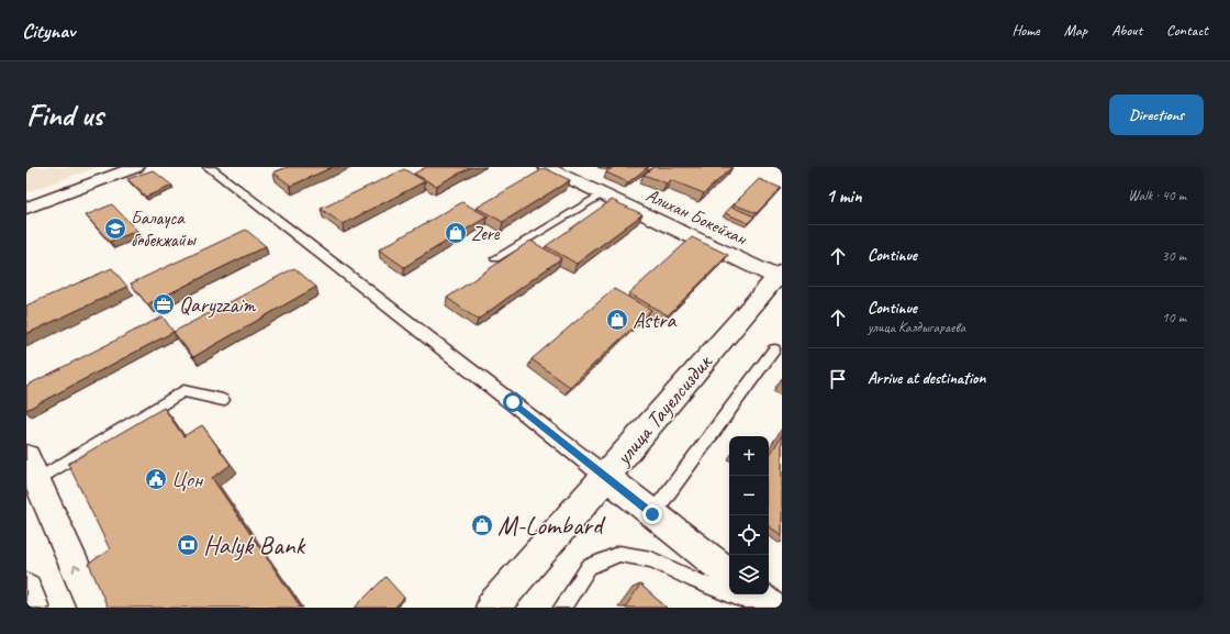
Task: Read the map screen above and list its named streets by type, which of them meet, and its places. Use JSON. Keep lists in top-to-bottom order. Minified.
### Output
{"streets":{"street":["Алихан Бокейхан","улица Тауелсиздик"]},"crossings":[["Алихан Бокейхан","улица Тауелсиздик"]],"places":{"school or university":["Балауса бөбекжайы"],"shop":["Zere","Astra","M-Lombard"],"office":["Qaryzzaim"],"public building":["Цон"],"bank":["Halyk Bank"]},"page":{"header":"Citynav","nav":["Home","Map","About","Contact"],"buttons":"Directions","title":"Find us","heading":["1 min","Walk · 40 m"],"list":[["Continue","30 m"],["Continue","улица Калдыгараева","10 m"],"Arrive at destination"],"map_buttons":["+","−"]}}
